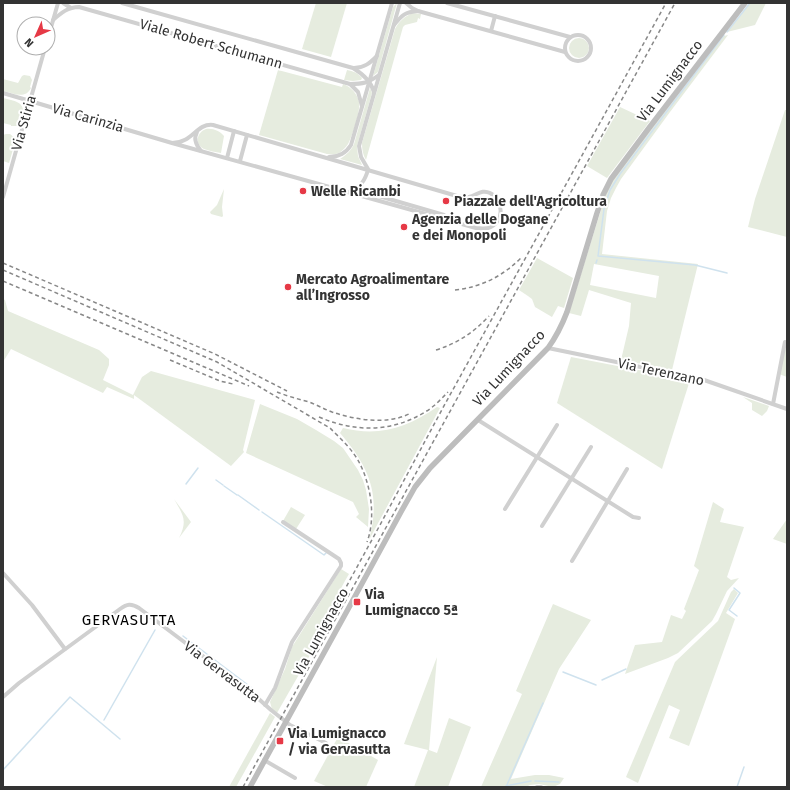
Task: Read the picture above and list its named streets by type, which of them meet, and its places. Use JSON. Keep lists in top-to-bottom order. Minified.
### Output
{"streets":{"main road":["Via Lumignacco"],"street":["Viale Robert Schumann","Via Carinzia","Via Stiria","Via Terenzano","Via Gervasutta"]},"crossings":[["Via Lumignacco","Via Terenzano"],["Via Lumignacco","Via Gervasutta"],["Via Carinzia","Via Stiria"]],"districts":["GERVASUTTA"],"places":{"other":["Welle Ricambi","Piazzale dell'Agricoltura","Agenzia delle Dogane e dei Monopoli","Mercato Agroalimentare all’Ingrosso"],"transit":["Via Lumignacco 5ª","Via Lumignacco / via Gervasutta"]},"north":"bottom left"}
